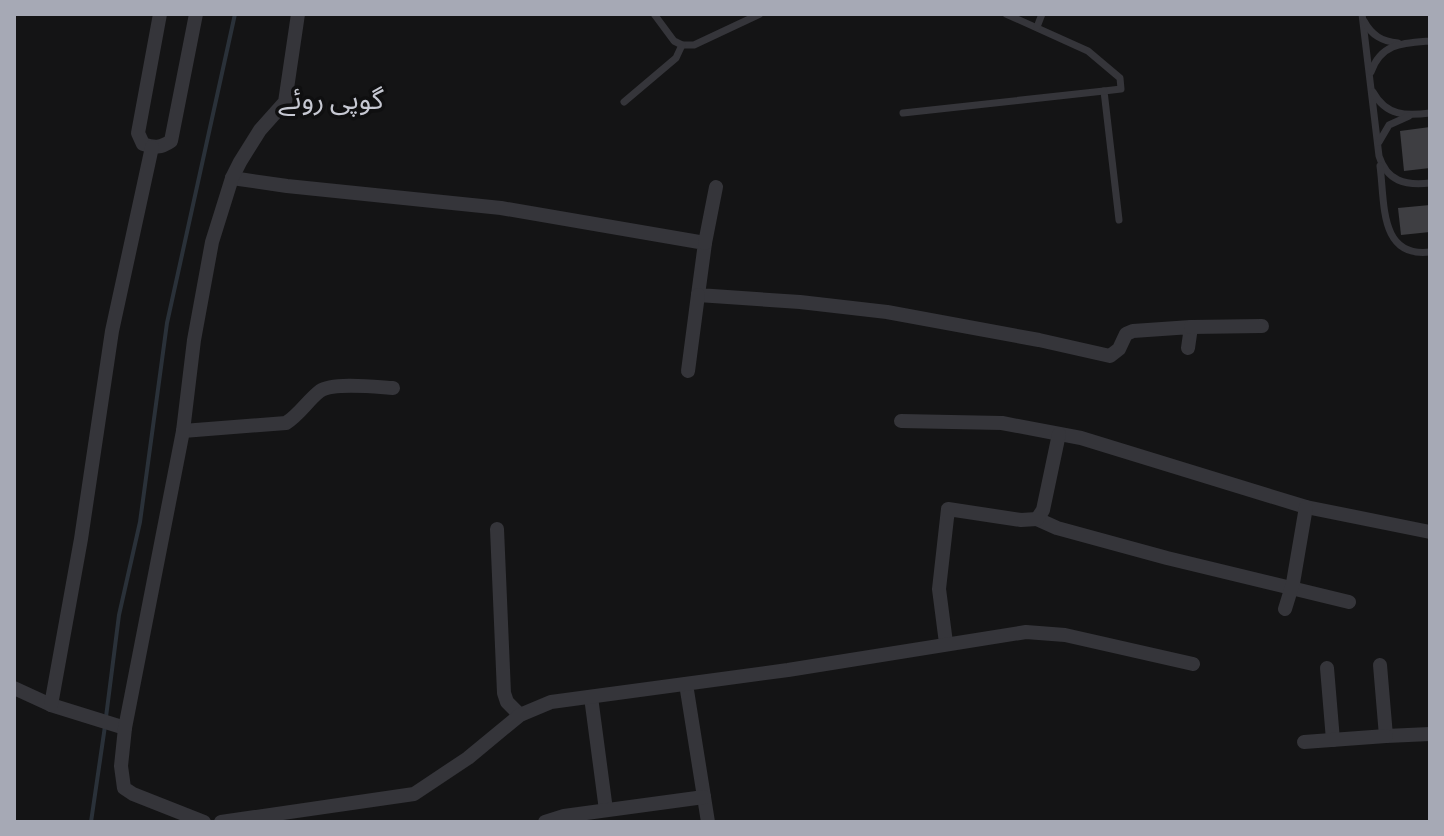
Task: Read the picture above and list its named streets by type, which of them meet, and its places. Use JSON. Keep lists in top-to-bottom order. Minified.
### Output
{"districts":["گوپی روئے"]}
